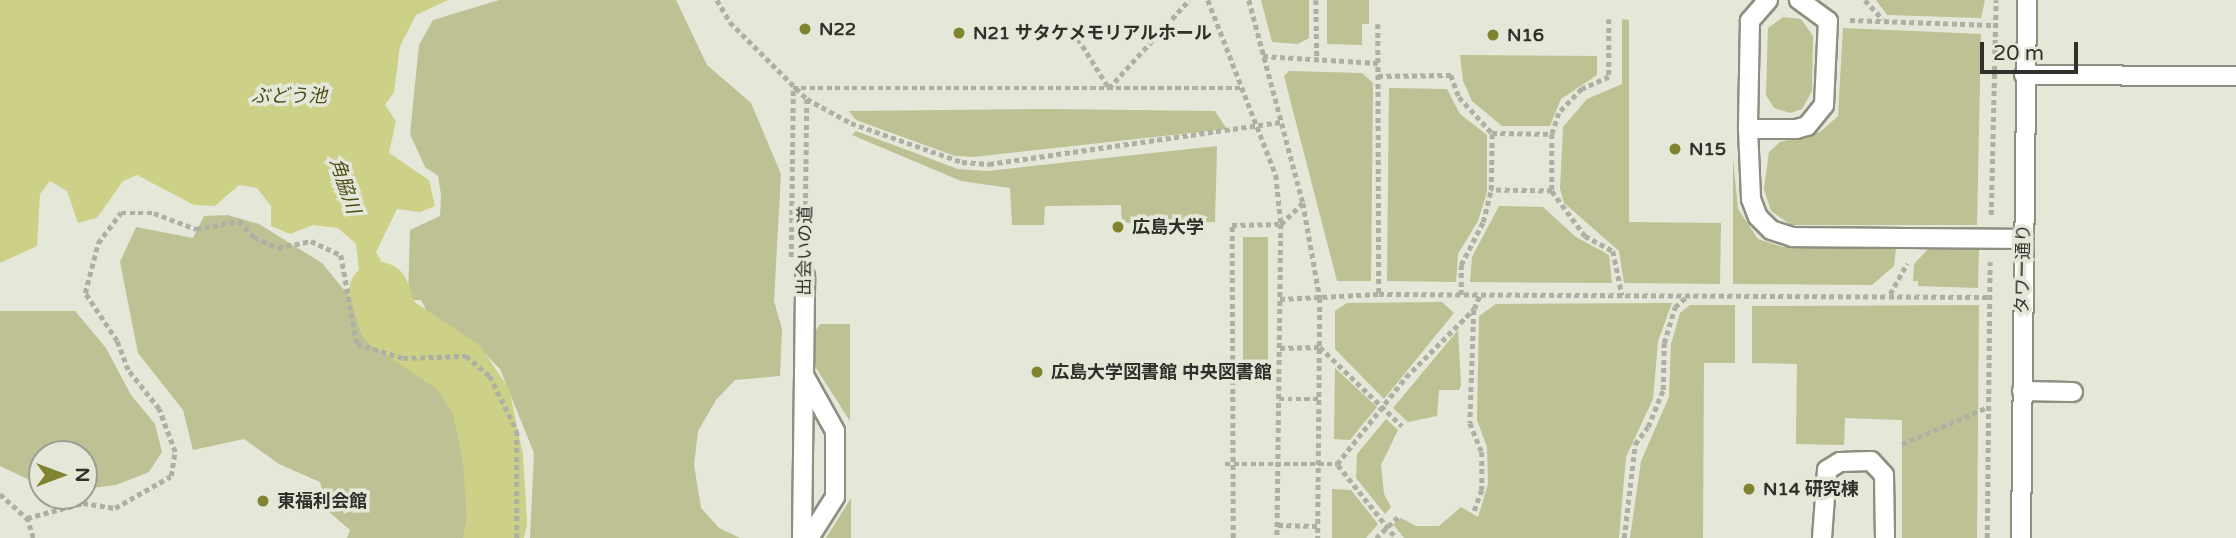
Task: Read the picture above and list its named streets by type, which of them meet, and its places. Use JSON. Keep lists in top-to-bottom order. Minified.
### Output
{"streets":{"lane":["出会いの道","タワー通り"]},"water":["ぶどう池","角脇川"],"places":["N22","N21 サタケメモリアルホール","N16","N15","広島大学","広島大学図書館 中央図書館","N14 研究棟","東福利会館"],"scale_bar":"20 m","north":"right"}
